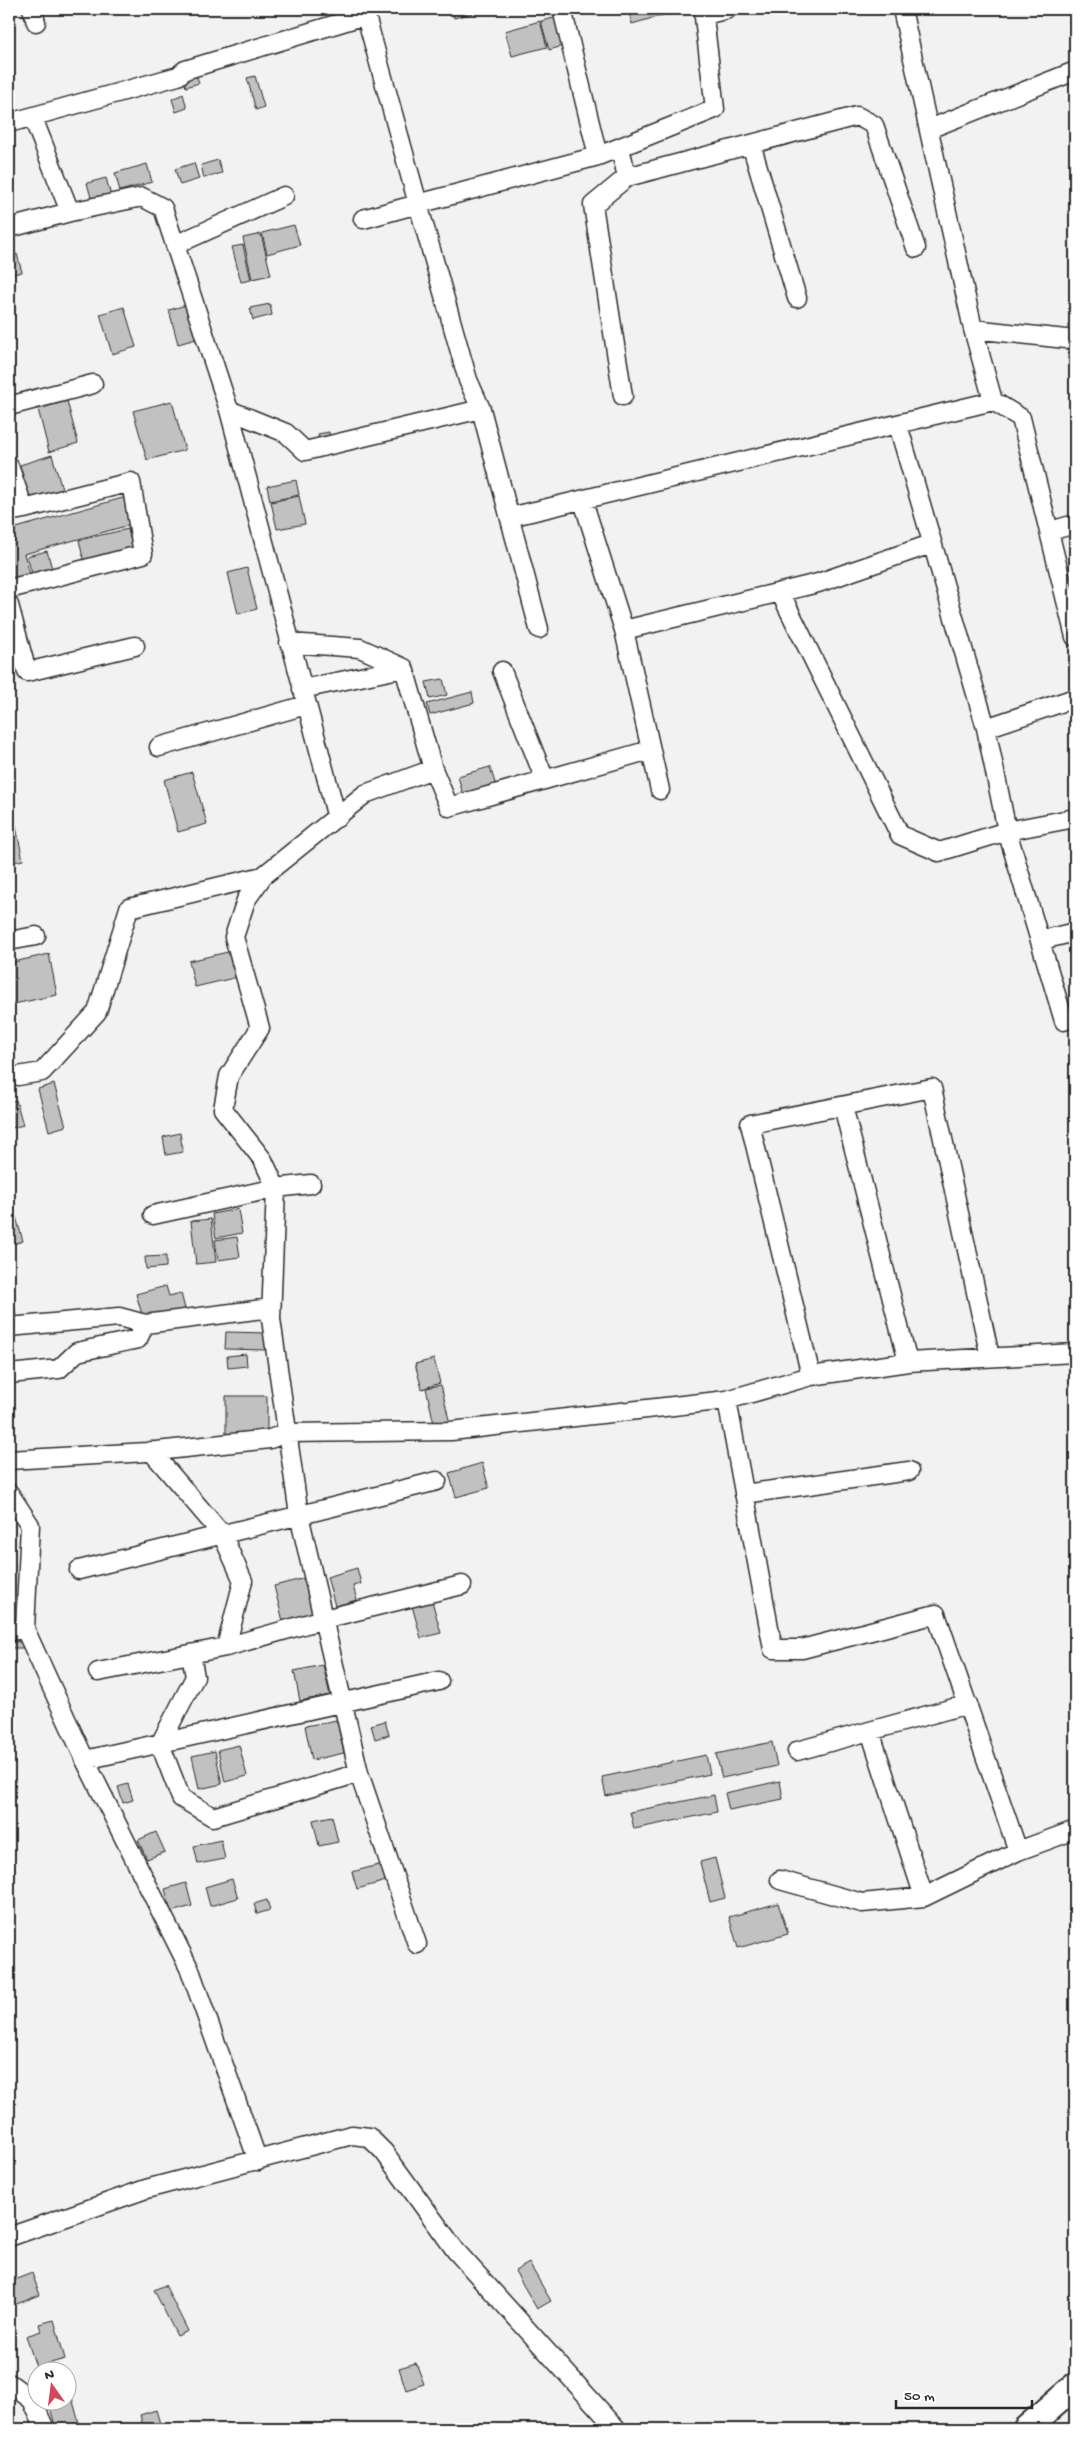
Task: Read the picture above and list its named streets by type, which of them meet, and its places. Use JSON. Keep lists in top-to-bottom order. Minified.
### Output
{"scale_bar":"50 m","north":"top"}
